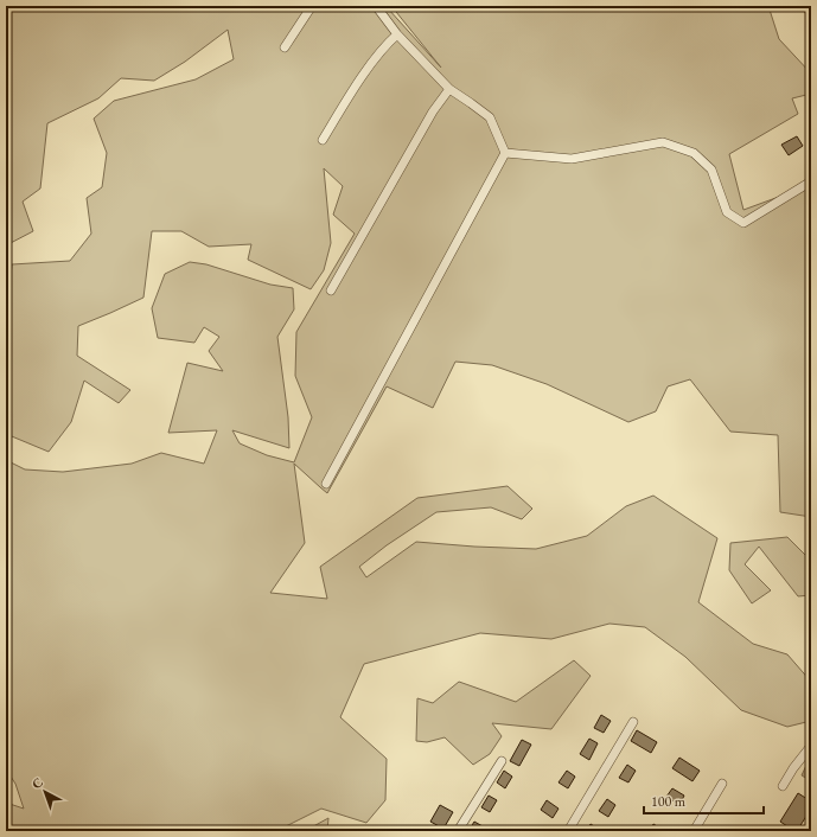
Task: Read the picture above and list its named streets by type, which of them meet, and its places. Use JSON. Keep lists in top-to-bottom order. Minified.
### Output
{"scale_bar":"100 m","north":"top left"}
